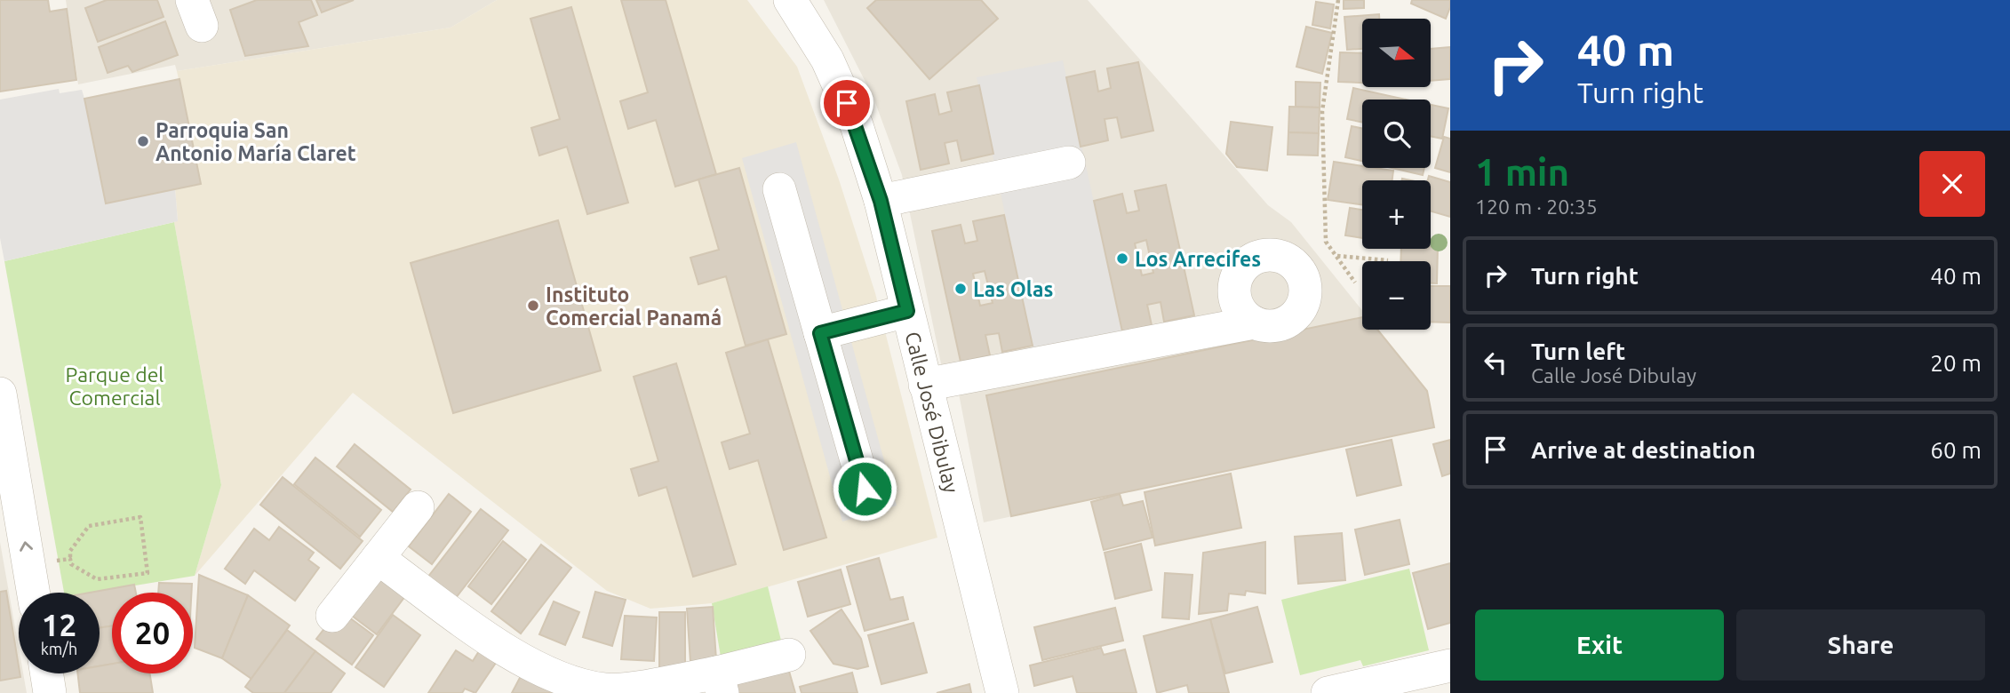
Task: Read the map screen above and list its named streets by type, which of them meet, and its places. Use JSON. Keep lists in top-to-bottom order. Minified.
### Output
{"streets":{"street":["Calle José Dibulay"]},"parks":["Parque del Comercial"],"places":["Parroquia San Antonio María Claret","Los Arrecifes","Las Olas","Instituto Comercial Panamá"],"north":"right","page":{"turn":["40 m","Turn right"],"map_buttons":["+","−"],"heading":["1 min","120 m · 20:35"],"list":[{"name":"Turn right","value":"40 m"},{"name":"Turn left","note":"Calle José Dibulay","value":"20 m"},{"name":"Arrive at destination","value":"60 m"}],"speed":"12 km/h","limit":"20","buttons":["Exit","Share"]}}
